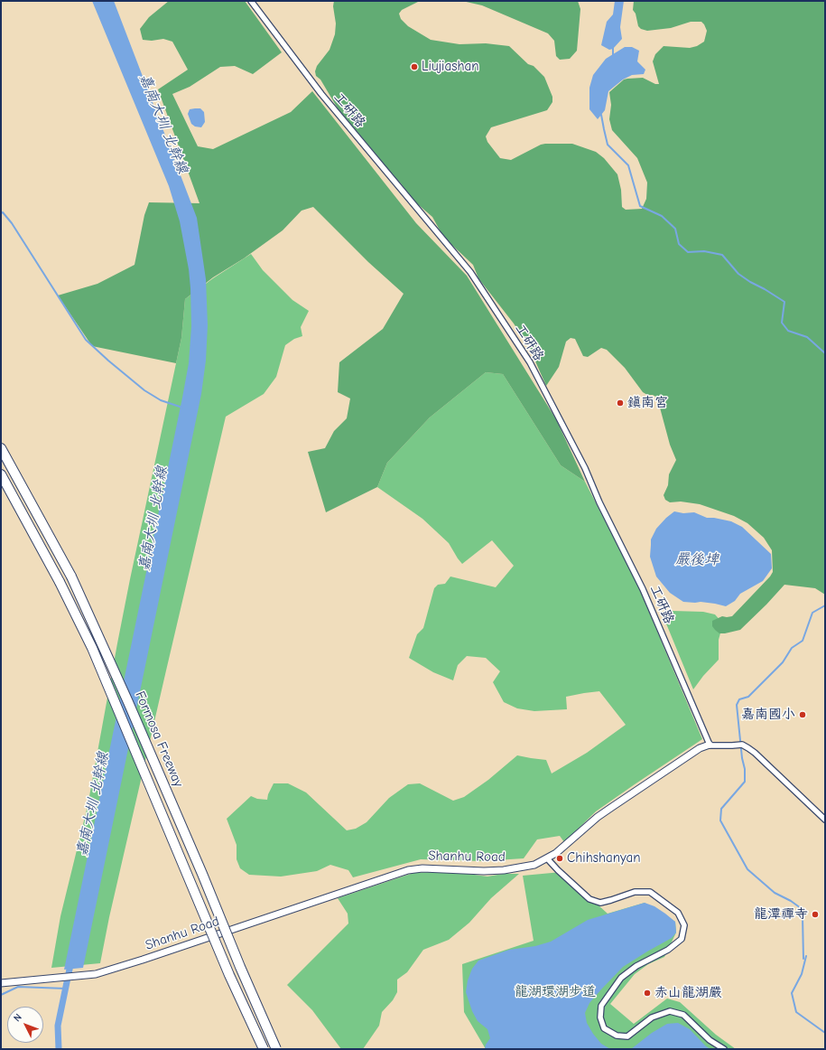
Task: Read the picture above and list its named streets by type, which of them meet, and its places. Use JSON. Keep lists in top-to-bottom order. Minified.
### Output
{"streets":{"highway":["Formosa Freeway"],"street":["工研路","Shanhu Road"]},"crossings":[["工研路","Shanhu Road"]],"water":["嘉南大圳 北幹線","嚴後埤"],"parks":["龍湖環湖步道"],"places":["Liujiashan","鎮南宮","嘉南國小","Chihshanyan","龍潭禪寺","赤山龍湖嚴"],"north":"top left"}
